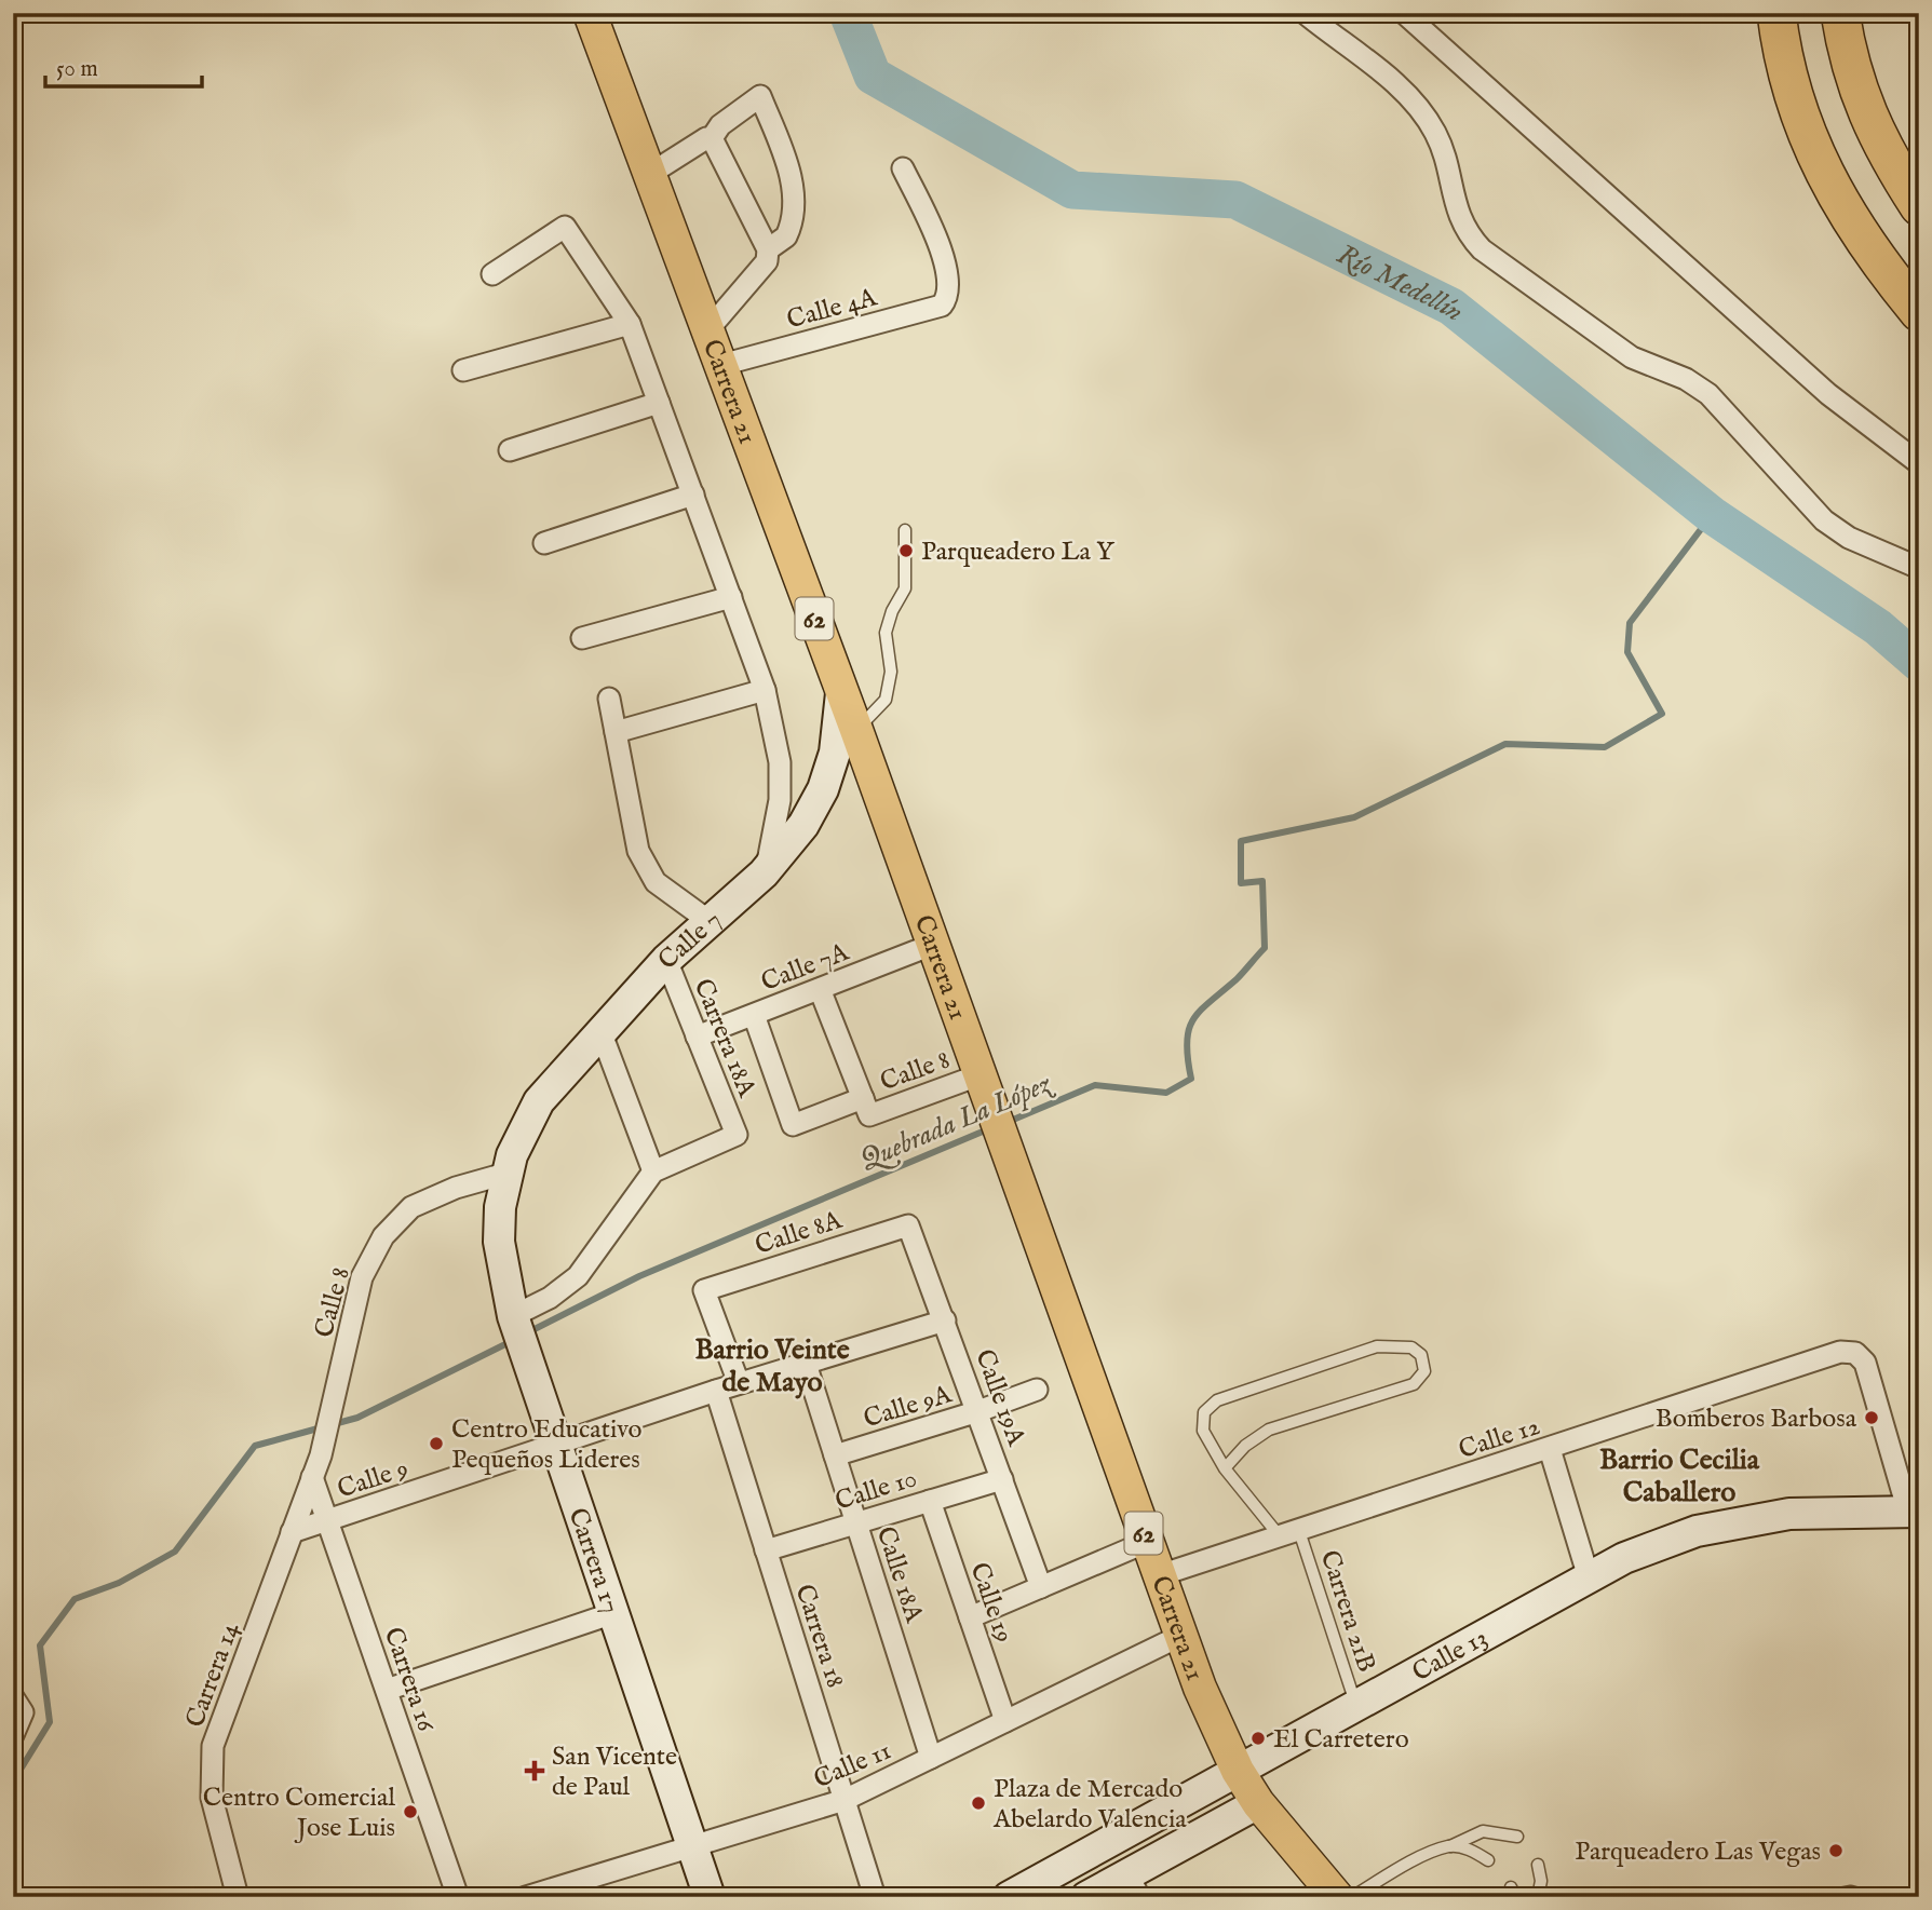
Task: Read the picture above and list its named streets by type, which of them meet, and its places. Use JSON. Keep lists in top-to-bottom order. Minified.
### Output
{"streets":{"main road":["Carrera 21","62"],"street":["Calle 4A","Calle 7","Calle 7A","Carrera 18A","Calle 8","Calle 8A","Calle 19A","Calle 9A","Calle 12","Calle 9","Calle 10","Carrera 17","Calle 18A","Calle 19","Carrera 18","Calle 13","Carrera 14","Carrera 16","Calle 11"],"lane":["Carrera 21B"]},"crossings":[["Calle 4A","Carrera 21"],["Carrera 21","Calle 7"],["Carrera 21","Calle 7A"],["Carrera 21","Calle 8"],["Carrera 21","Calle 12"],["Carrera 21","Calle 13"],["Carrera 21","Calle 11"],["Calle 7","Carrera 18A"],["Calle 7","Calle 8"],["Calle 7","Carrera 17"],["Calle 7A","Carrera 18A"],["Calle 7A","Calle 8"],["Calle 8","Carrera 17"],["Calle 8","Carrera 14"],["Calle 8","Carrera 16"],["Calle 8A","Calle 19A"],["Calle 8A","Calle 9"],["Calle 19A","Calle 9A"],["Calle 19A","Calle 9"],["Calle 19A","Calle 10"],["Calle 9A","Calle 18A"],["Calle 12","Carrera 21B"],["Calle 12","Calle 13"],["Calle 9","Carrera 17"],["Calle 9","Calle 18A"],["Calle 9","Carrera 18"],["Calle 9","Carrera 14"],["Calle 9","Carrera 16"],["Calle 10","Calle 18A"],["Calle 10","Calle 19"],["Calle 10","Carrera 18"],["Carrera 17","Calle 11"],["Calle 18A","Calle 11"],["Calle 19","Calle 11"],["Carrera 21B","Calle 13"],["Carrera 18","Calle 11"],["Carrera 14","Carrera 16"]],"districts":["Barrio Veinte de Mayo","Barrio Cecilia Caballero"],"water":["Río Medellín","Quebrada La López"],"places":{"other":["Parqueadero La Y","Bomberos Barbosa","Centro Educativo Pequeños Lideres","El Carretero","Plaza de Mercado Abelardo Valencia","Centro Comercial Jose Luis","Parqueadero Las Vegas"],"health":["San Vicente de Paul"]},"scale_bar":"50 m"}
